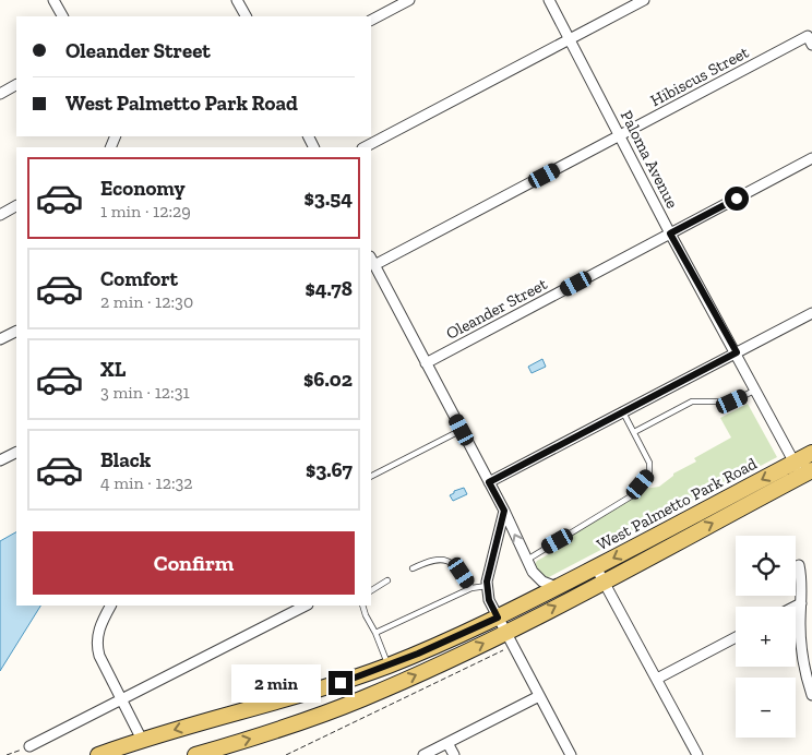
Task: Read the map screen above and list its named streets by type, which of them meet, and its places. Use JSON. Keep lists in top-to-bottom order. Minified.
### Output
{"streets":{"main road":["West Palmetto Park Road"],"street":["Hibiscus Street","Paloma Avenue","Oleander Street"]},"crossings":[["Hibiscus Street","Paloma Avenue"],["Paloma Avenue","Oleander Street"],["Paloma Avenue","West Palmetto Park Road"]],"page":{"banner":["Oleander Street","West Palmetto Park Road"],"list":[{"name":"Economy","note":"1 min · 12:29","value":"$3.54"},{"name":"Comfort","note":"2 min · 12:30","value":"$4.78"},{"name":"XL","note":"3 min · 12:31","value":"$6.02"},{"name":"Black","note":"4 min · 12:32","value":"$3.67"}],"buttons":"Confirm","map_buttons":["+","−"],"bubble":"2 min"}}
